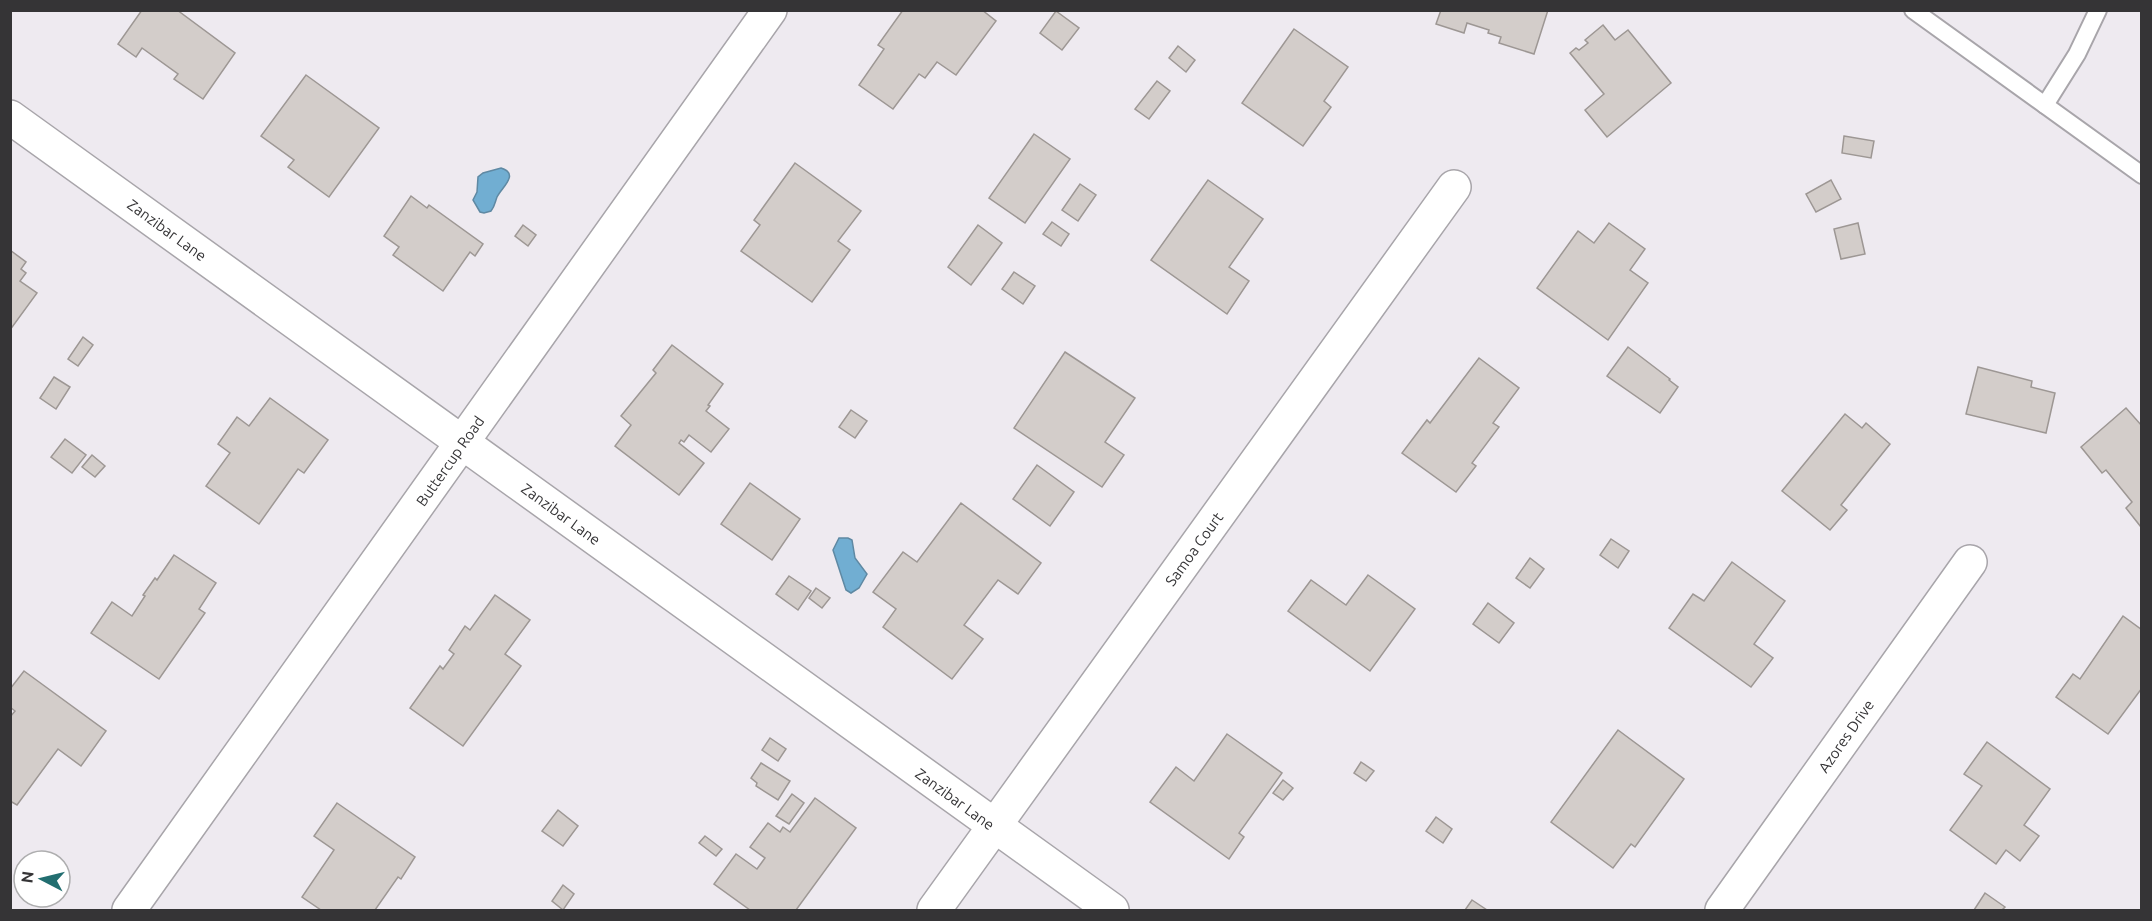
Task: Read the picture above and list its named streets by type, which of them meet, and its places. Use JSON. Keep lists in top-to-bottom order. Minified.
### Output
{"streets":{"street":["Zanzibar Lane","Buttercup Road","Samoa Court","Azores Drive"]},"crossings":[["Zanzibar Lane","Buttercup Road"],["Zanzibar Lane","Samoa Court"]],"north":"left"}
